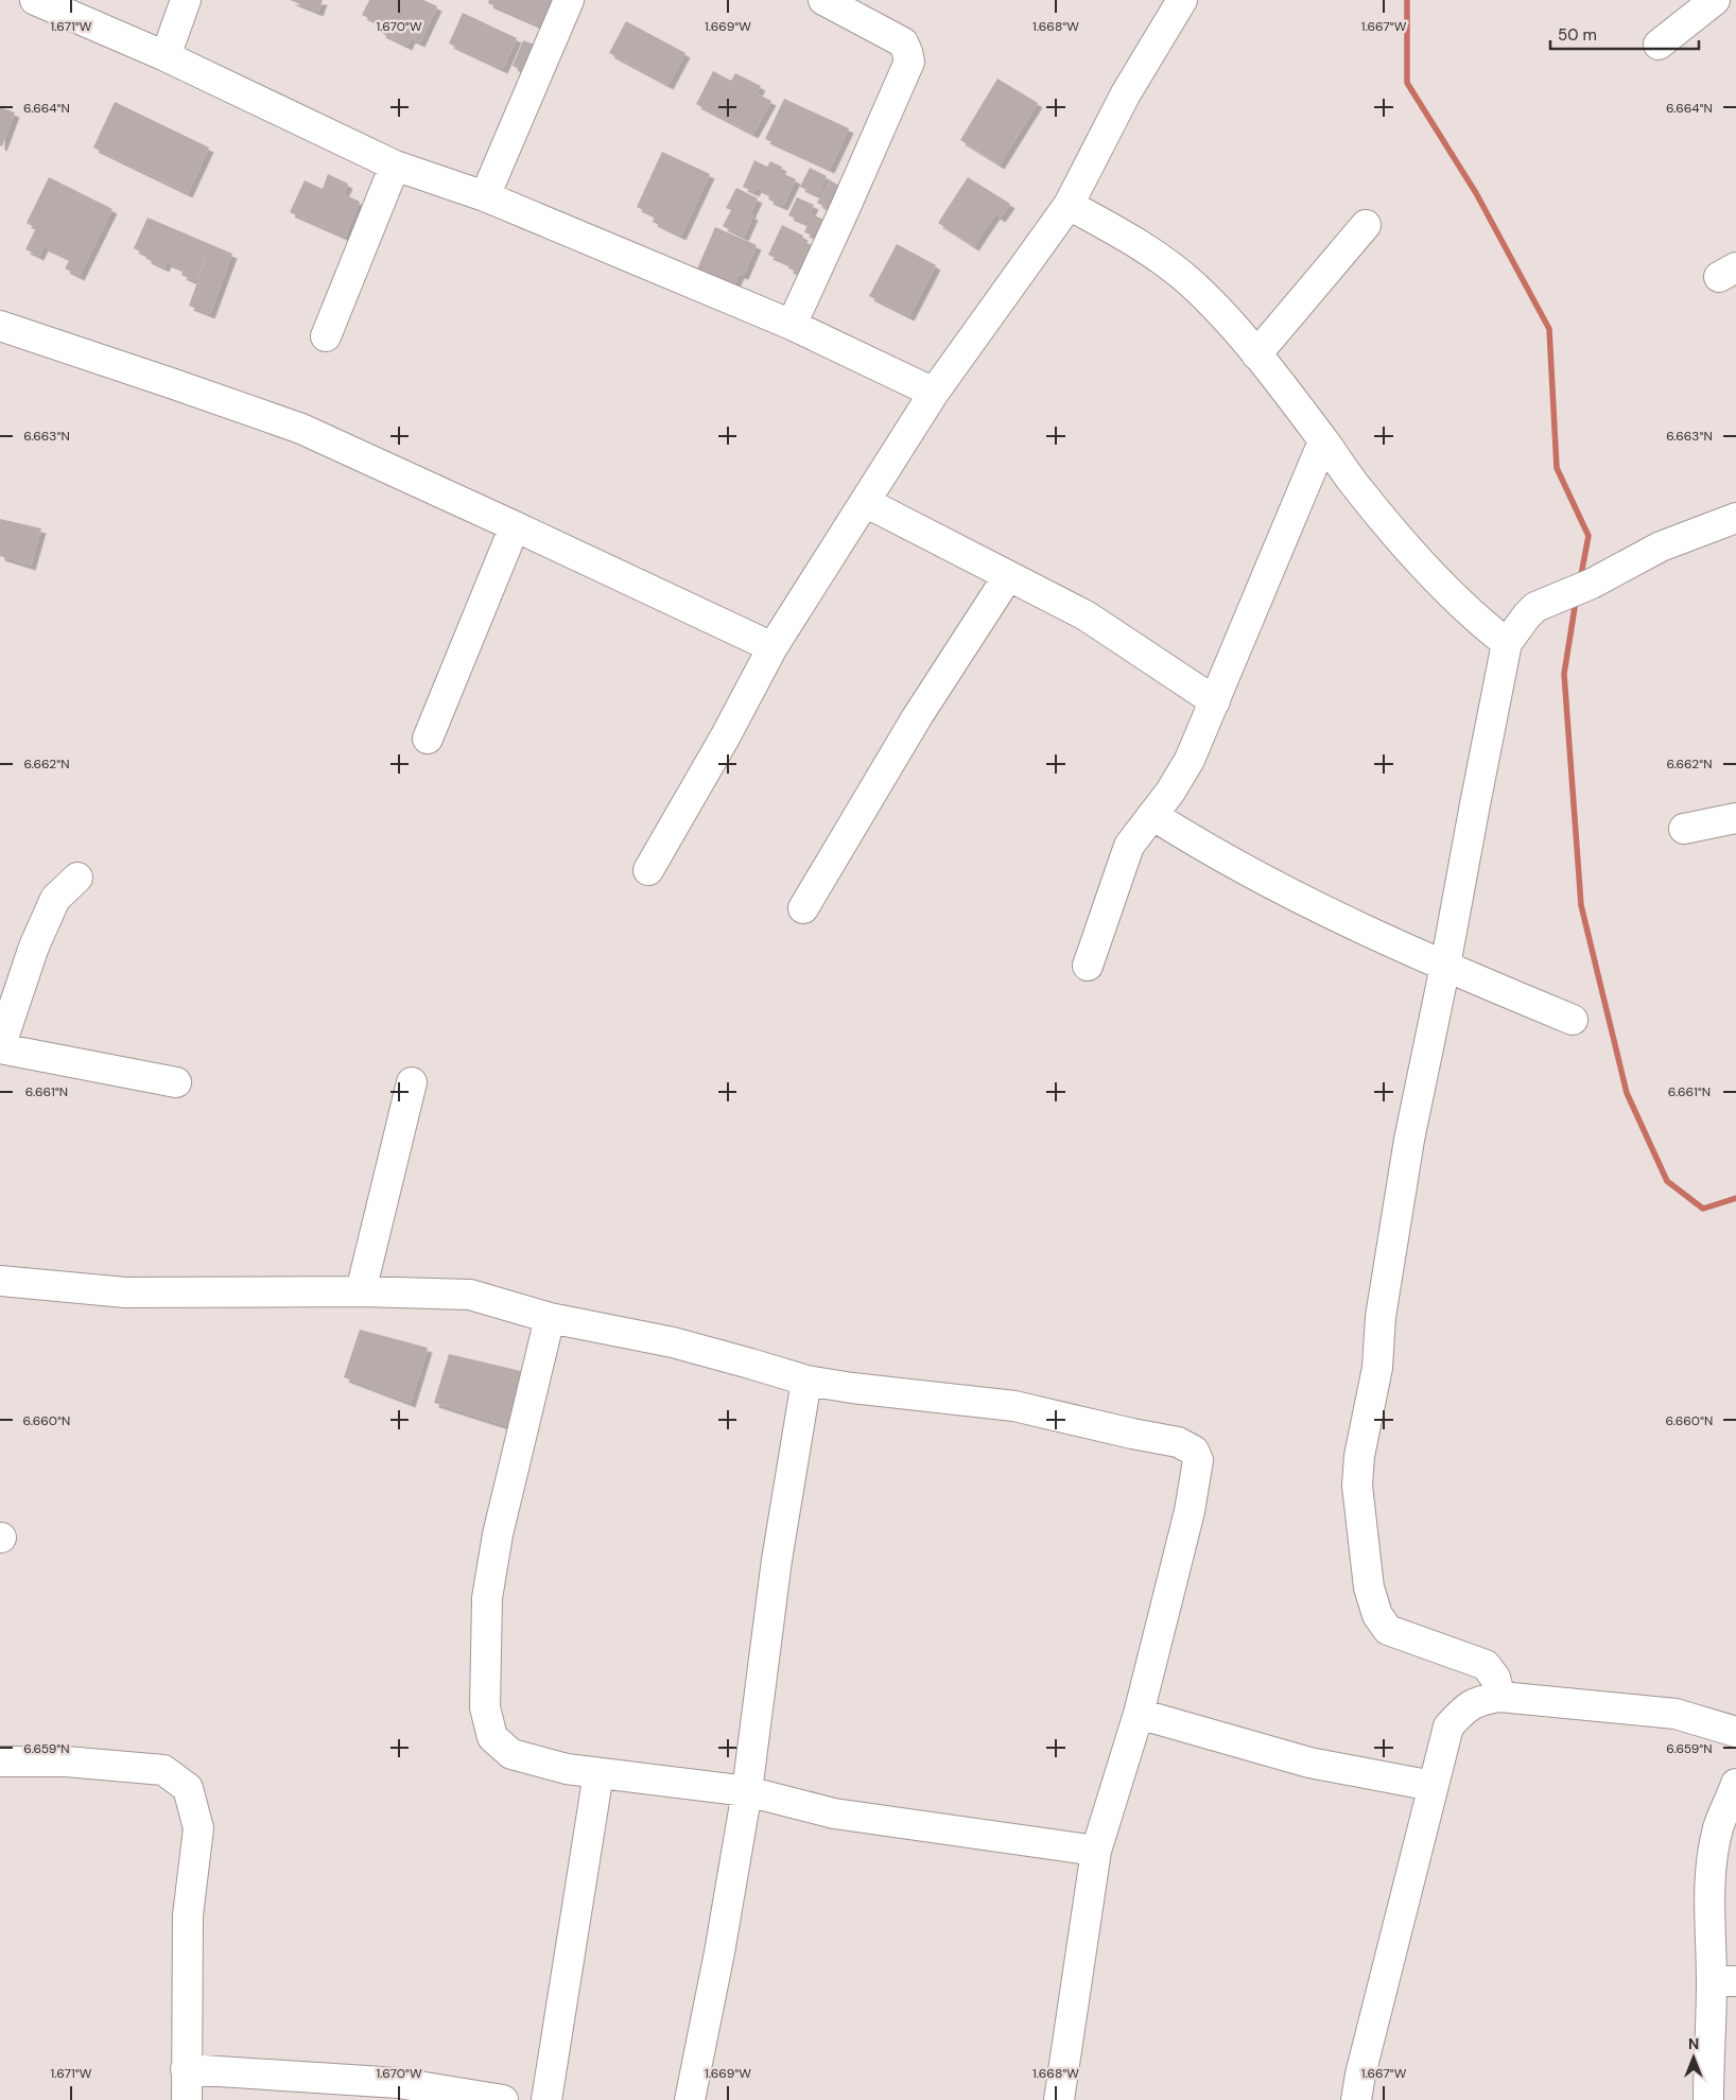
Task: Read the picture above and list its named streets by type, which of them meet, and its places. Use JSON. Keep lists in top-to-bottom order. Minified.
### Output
{"scale_bar":"50 m","north":"top","coordinates":["1.671°W","1.670°W","1.669°W","1.668°W","1.667°W","6.664°N","6.663°N","6.662°N","6.661°N","6.660°N","6.659°N"]}
